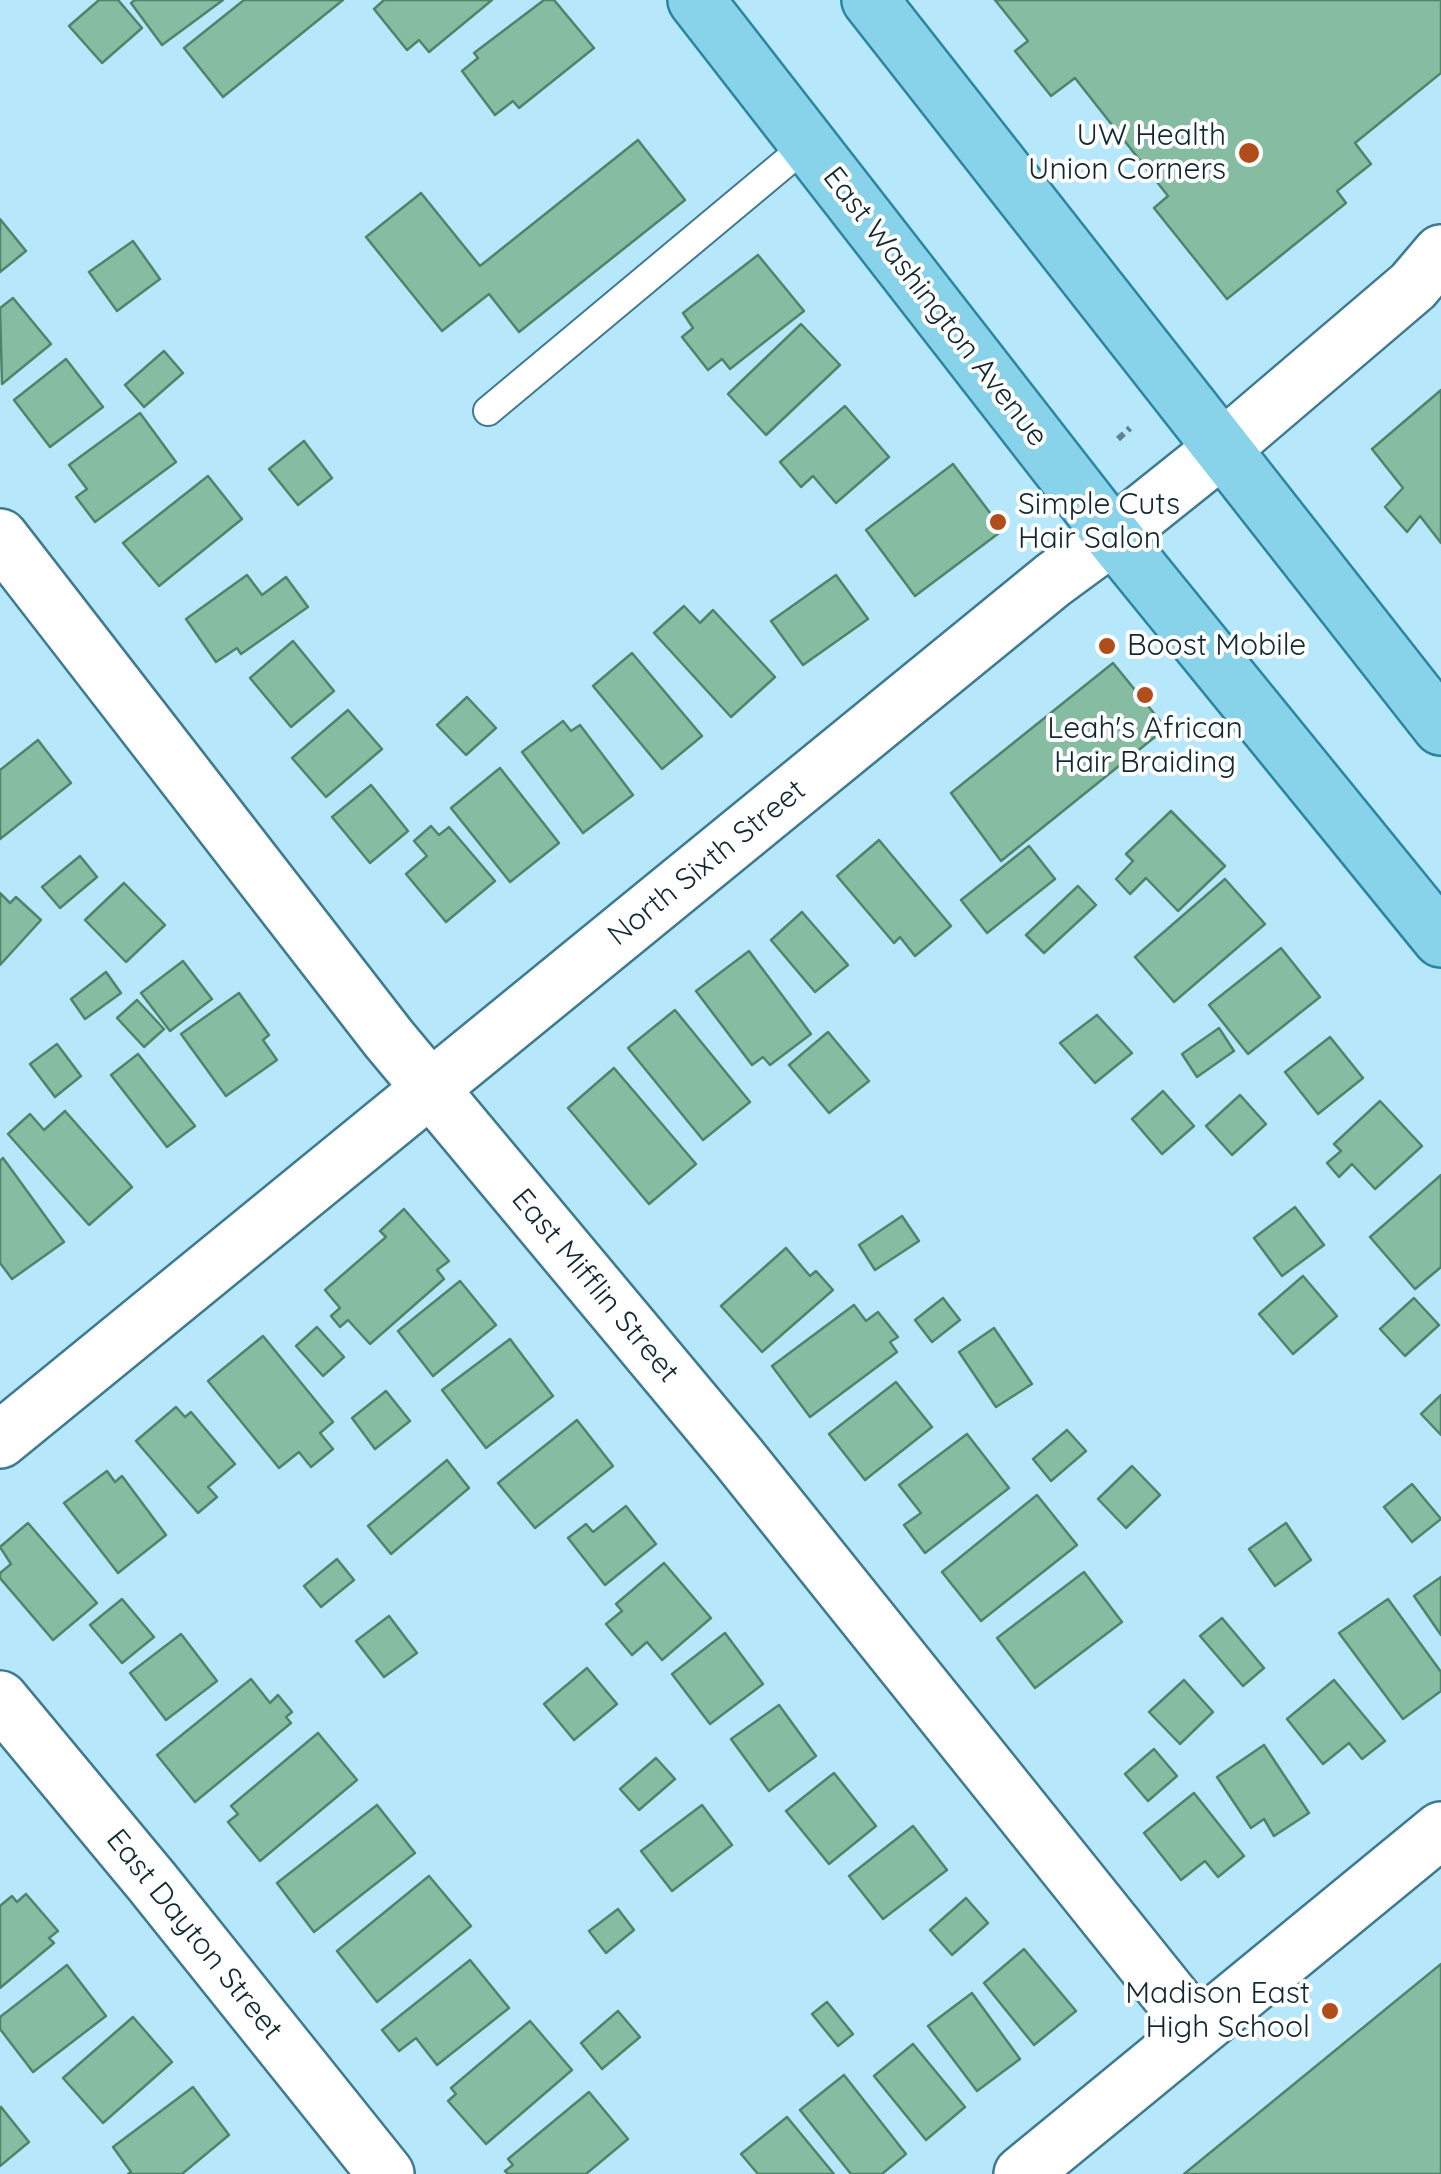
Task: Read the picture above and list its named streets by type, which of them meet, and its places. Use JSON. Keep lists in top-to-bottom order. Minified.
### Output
{"streets":{"main road":["East Washington Avenue"],"street":["North Sixth Street","East Mifflin Street","East Dayton Street"]},"crossings":[["East Washington Avenue","North Sixth Street"],["North Sixth Street","East Mifflin Street"]],"places":["UW Health Union Corners","Simple Cuts Hair Salon","Boost Mobile","Leah's African Hair Braiding","Madison East High School"]}
